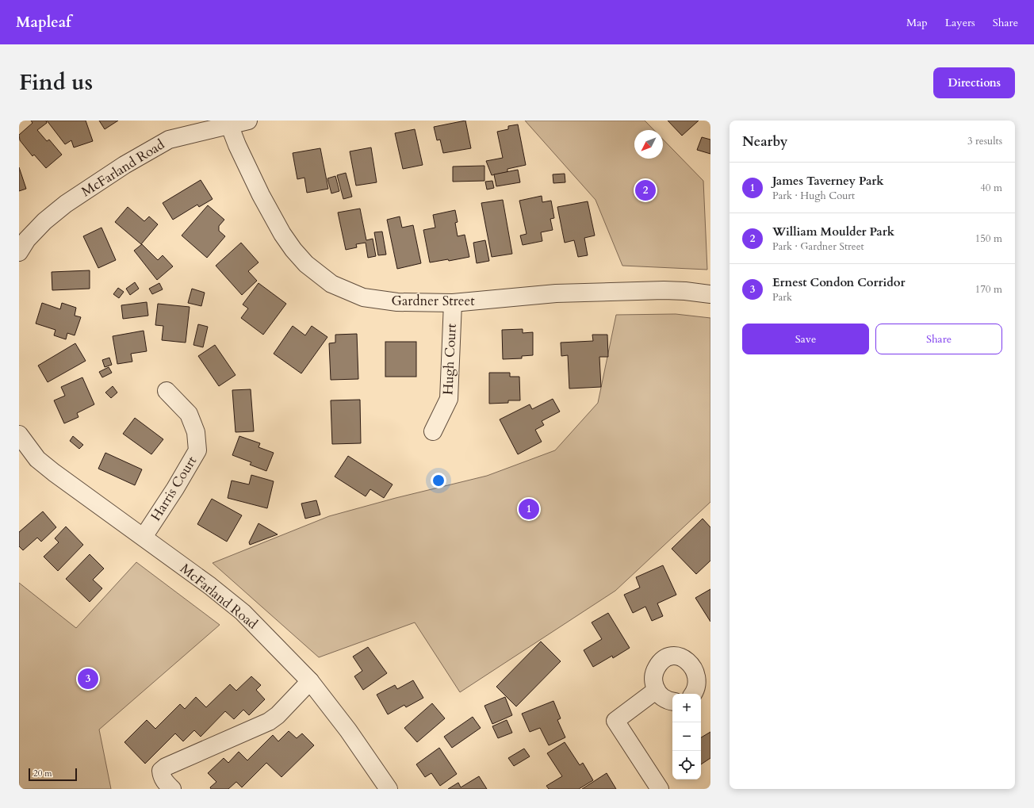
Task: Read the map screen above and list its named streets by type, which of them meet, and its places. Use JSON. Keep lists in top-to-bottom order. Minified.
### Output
{"streets":{"street":["McFarland Road","Gardner Street","Hugh Court","Harris Court"]},"crossings":[["McFarland Road","Gardner Street"],["McFarland Road","Harris Court"],["Gardner Street","Hugh Court"]],"scale_bar":"20 m","north":"bottom left","page":{"header":"Mapleaf","nav":["Map","Layers","Share"],"title":"Find us","buttons":["Directions",["Save","Share"]],"heading":["Nearby","3 results"],"list":[{"mark":"1","name":"James Taverney Park","note":"Park · Hugh Court","value":"40 m"},{"mark":"2","name":"William Moulder Park","note":"Park · Gardner Street","value":"150 m"},{"mark":"3","name":"Ernest Condon Corridor","note":"Park","value":"170 m"}],"pins":["2","1","3"],"map_buttons":["+","−"],"scale":"20 m"}}
